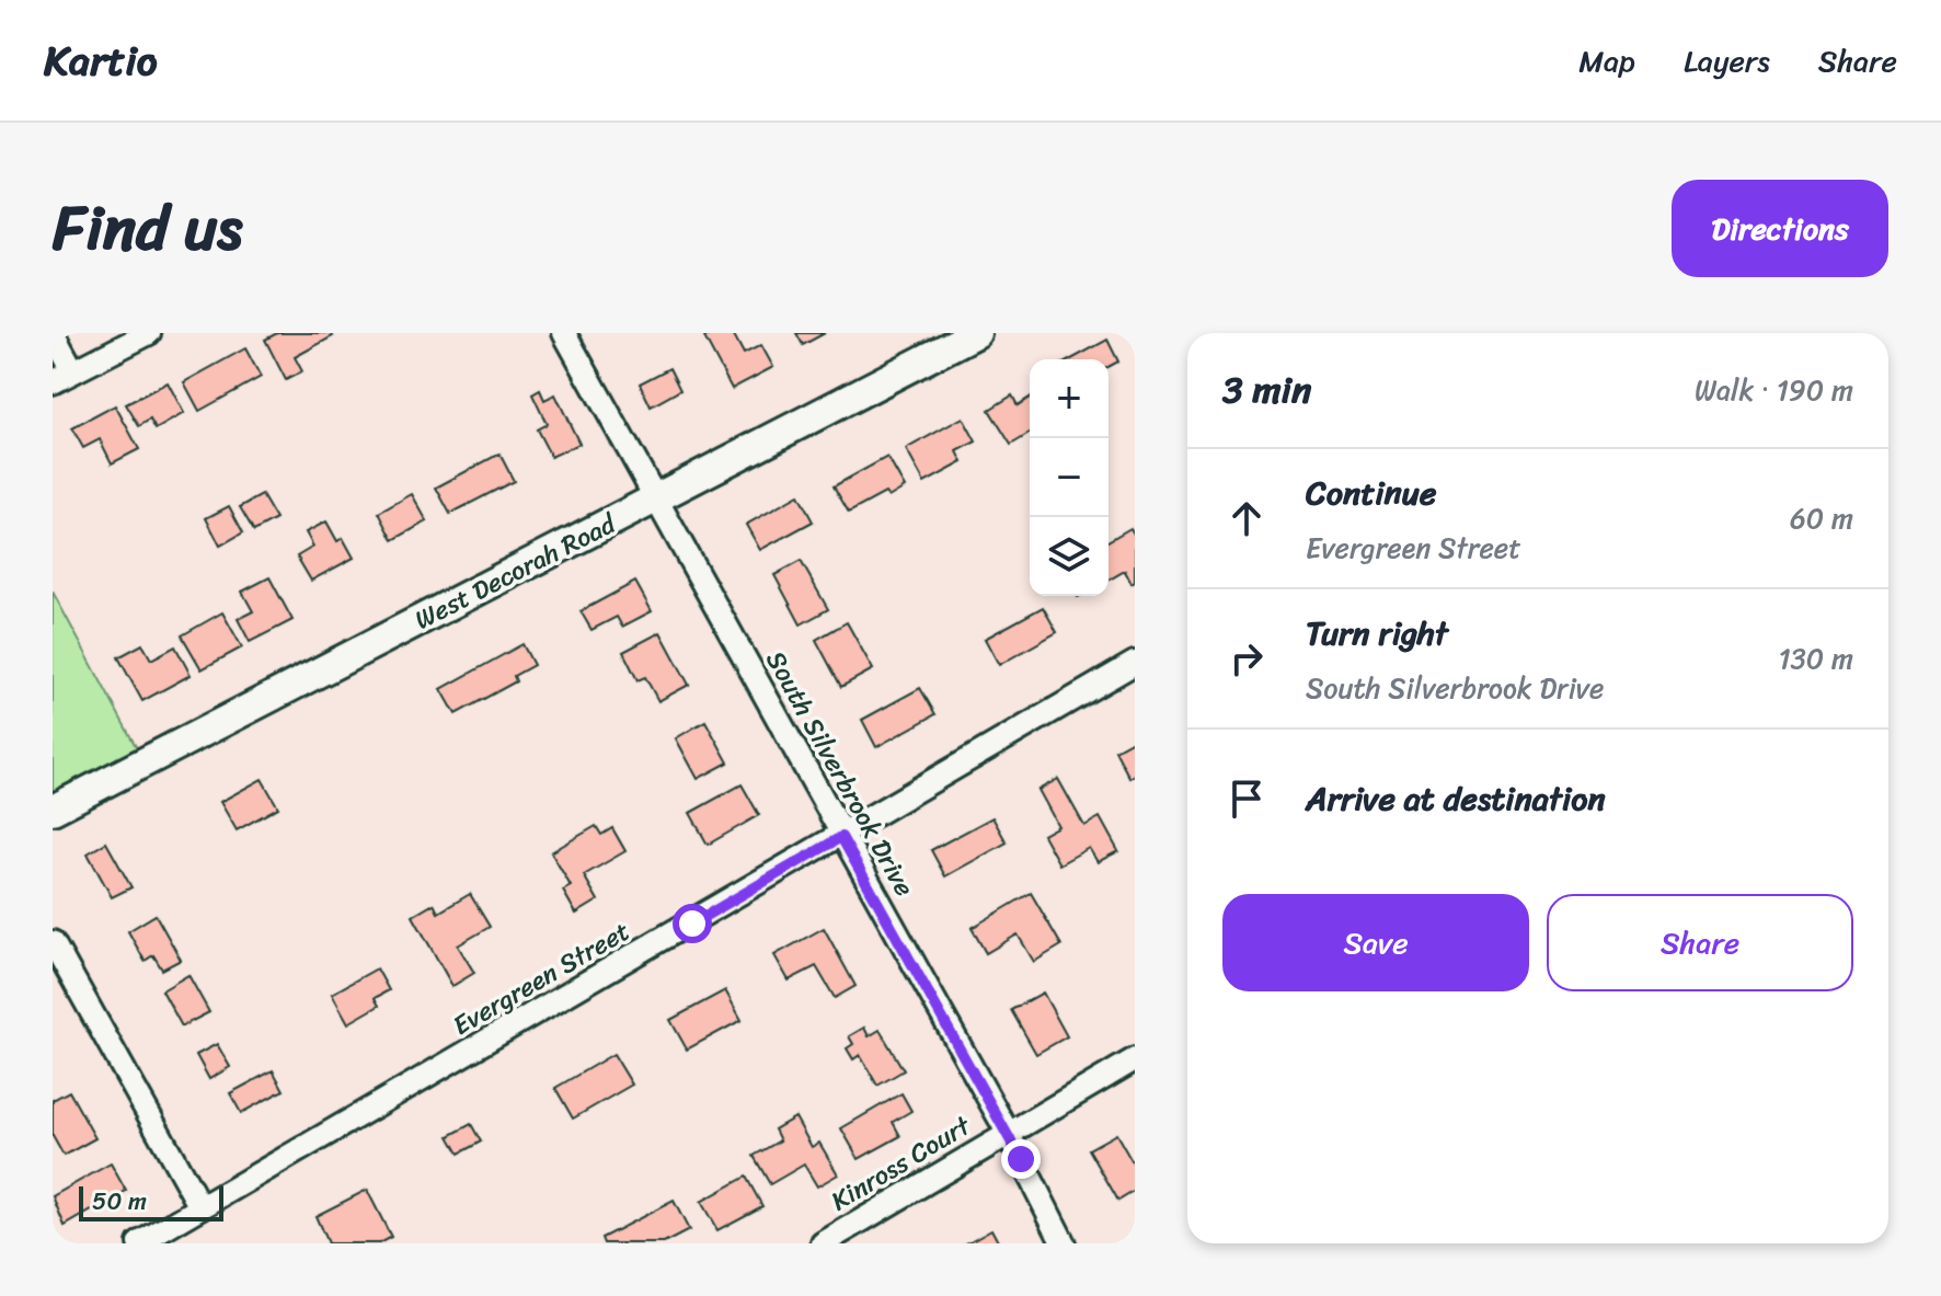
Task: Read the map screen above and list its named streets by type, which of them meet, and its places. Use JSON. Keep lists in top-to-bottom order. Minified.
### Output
{"streets":{"street":["West Decorah Road","South Silverbrook Drive","Evergreen Street","Kinross Court"]},"crossings":[["West Decorah Road","South Silverbrook Drive"],["South Silverbrook Drive","Evergreen Street"],["South Silverbrook Drive","Kinross Court"]],"scale_bar":"50 m","page":{"header":"Kartio","nav":["Map","Layers","Share"],"title":"Find us","buttons":["Directions",["Save","Share"]],"heading":["3 min","Walk · 190 m"],"map_buttons":["+","−"],"list":[["Continue","Evergreen Street","60 m"],["Turn right","South Silverbrook Drive","130 m"],"Arrive at destination"],"scale":"50 m"}}
